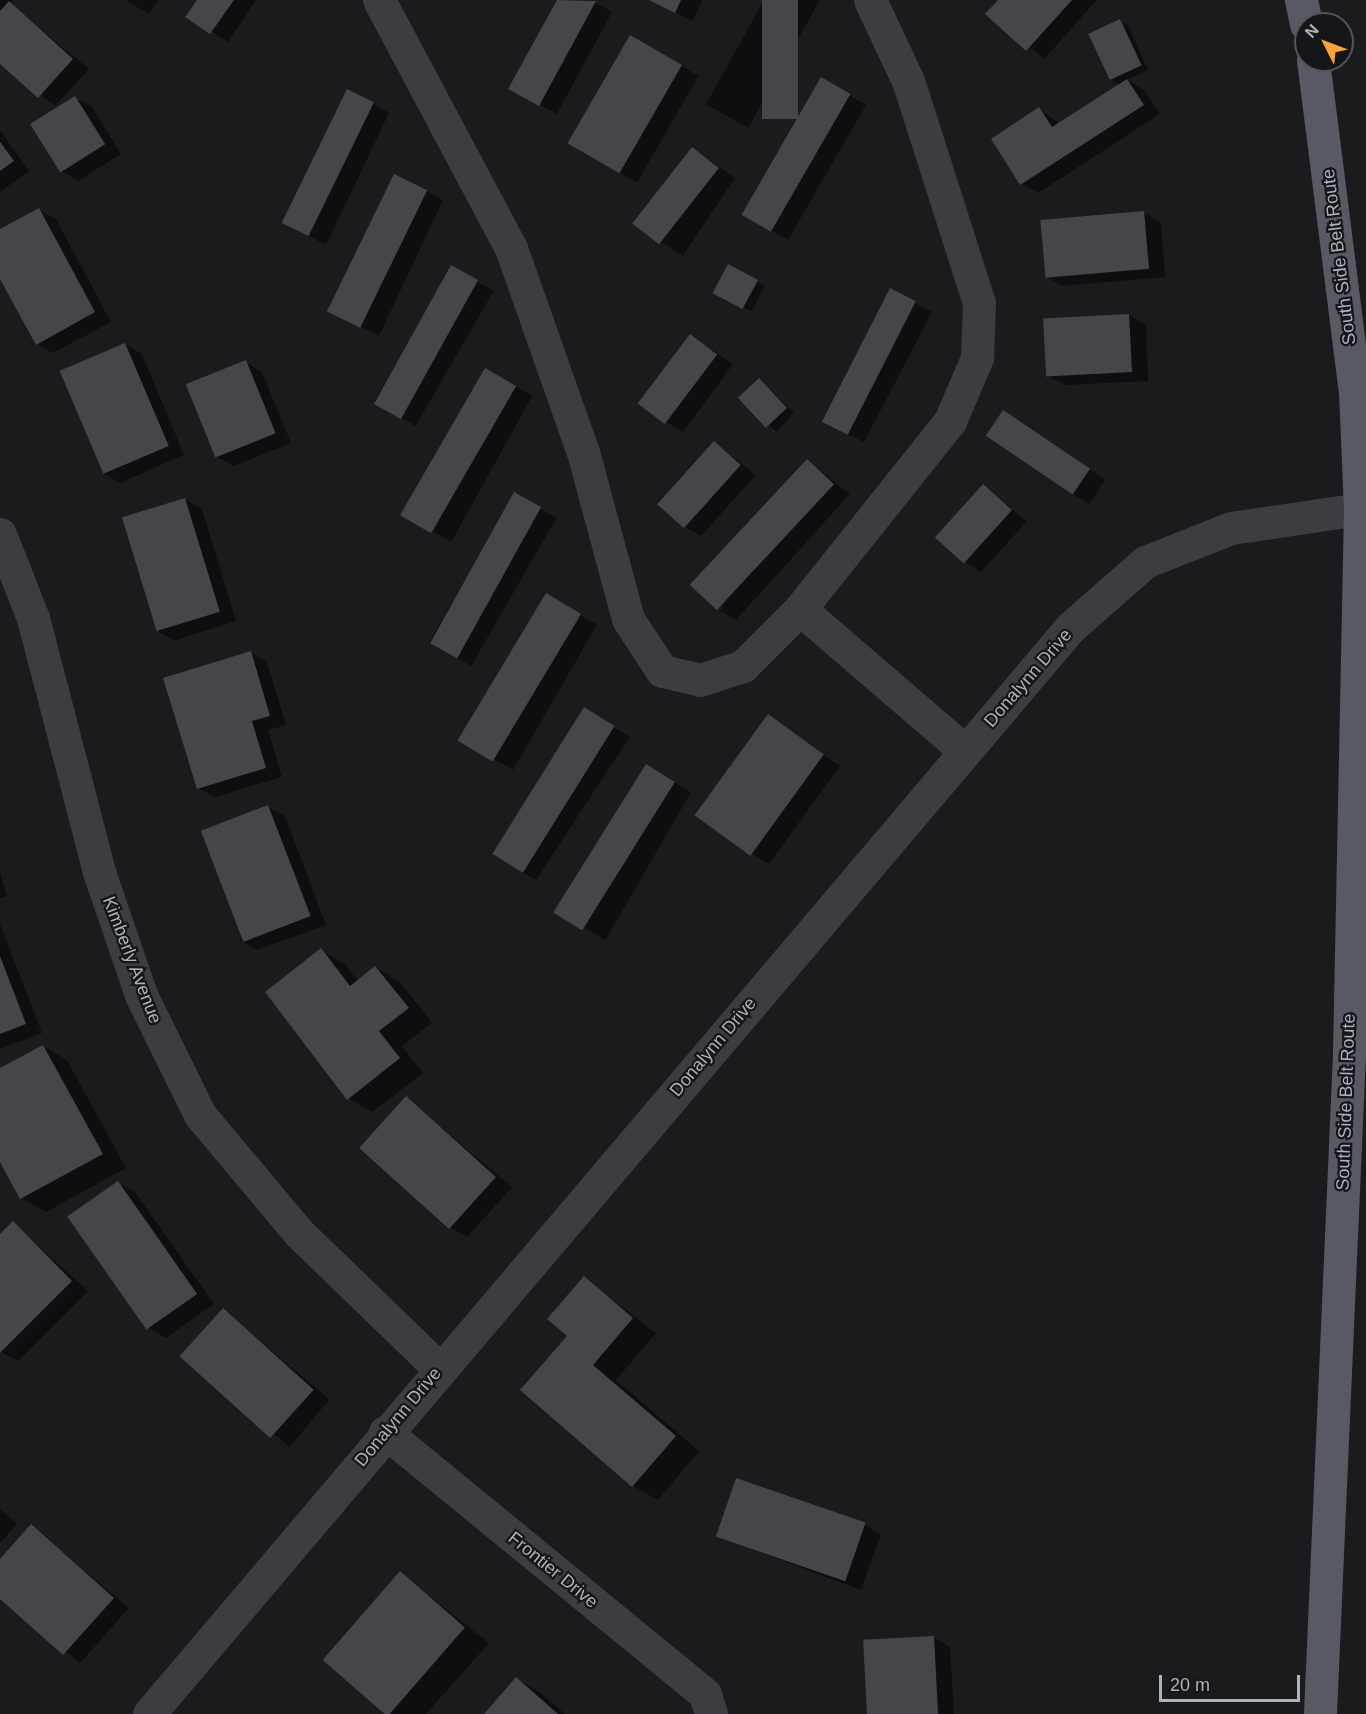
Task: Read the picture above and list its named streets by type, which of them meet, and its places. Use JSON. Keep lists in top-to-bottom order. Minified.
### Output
{"streets":{"main road":["South Side Belt Route"],"street":["Donalynn Drive","Kimberly Avenue","Frontier Drive"]},"crossings":[["South Side Belt Route","Donalynn Drive"],["Donalynn Drive","Kimberly Avenue"],["Donalynn Drive","Frontier Drive"]],"scale_bar":"20 m","north":"top left"}
